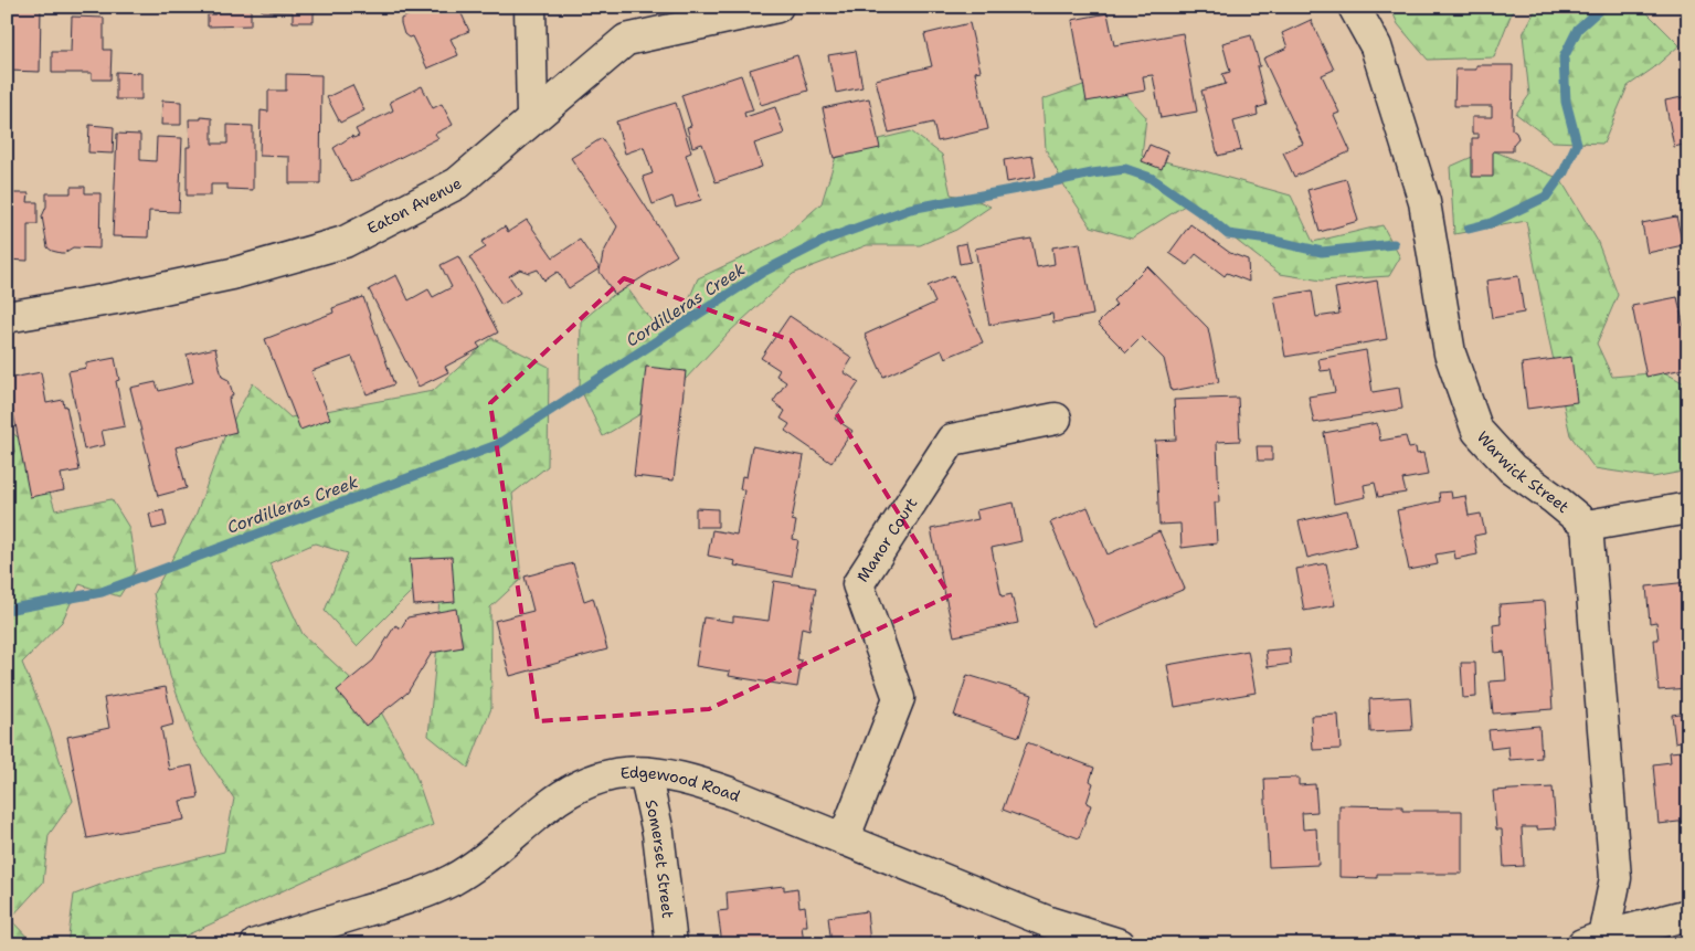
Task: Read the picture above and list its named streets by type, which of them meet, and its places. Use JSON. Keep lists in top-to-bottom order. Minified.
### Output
{"streets":{"street":["Eaton Avenue","Warwick Street","Manor Court","Edgewood Road","Somerset Street"]},"crossings":[["Manor Court","Edgewood Road"],["Edgewood Road","Somerset Street"]],"water":["Cordilleras Creek"]}
